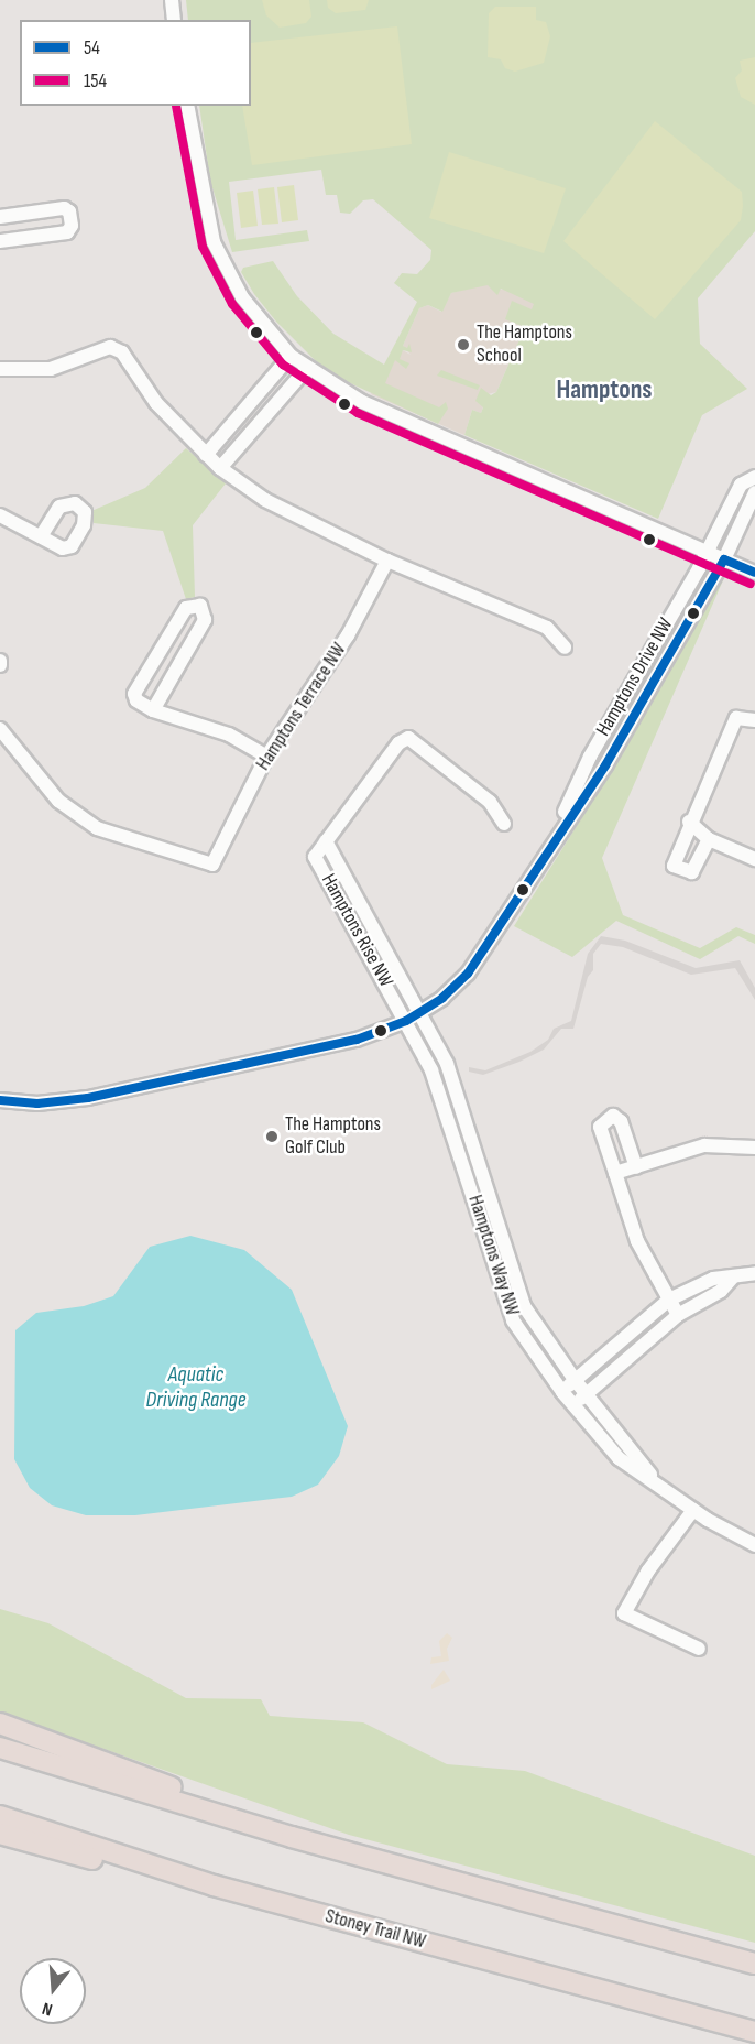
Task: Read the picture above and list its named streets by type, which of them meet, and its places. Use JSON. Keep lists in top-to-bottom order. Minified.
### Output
{"streets":{"highway":["Stoney Trail NW"],"street":["Hamptons Drive NW","Hamptons Terrace NW","Hamptons Rise NW","Hamptons Way NW"]},"crossings":[["Hamptons Drive NW","Hamptons Rise NW"],["Hamptons Drive NW","Hamptons Way NW"],["Hamptons Rise NW","Hamptons Way NW"]],"districts":["Hamptons"],"water":["Aquatic Driving Range"],"places":["The Hamptons School","The Hamptons Golf Club"],"lines":["transit line 154","transit line 54"],"legend":["54","154"],"north":"bottom"}
